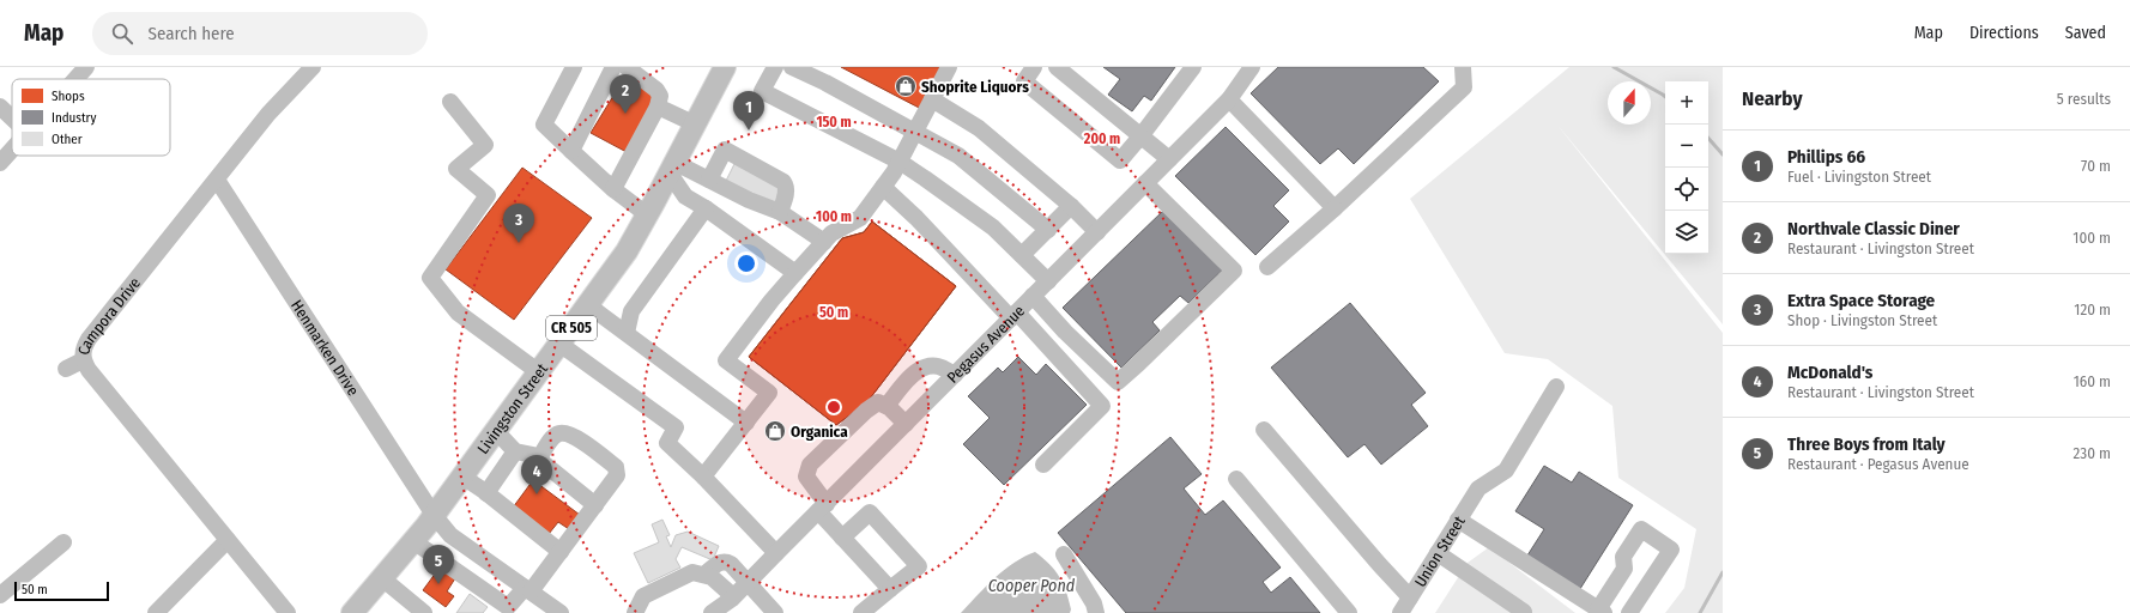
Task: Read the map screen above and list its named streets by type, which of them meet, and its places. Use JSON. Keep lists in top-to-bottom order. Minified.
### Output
{"streets":{"main road":["CR 505","Livingston Street"],"street":["Campora Drive","Pegasus Avenue","Henmarken Drive","Union Street"]},"crossings":[["Campora Drive","Henmarken Drive"],["Henmarken Drive","Livingston Street"]],"water":["Cooper Pond"],"places":{"shop":["Shoprite Liquors","Organica"]},"legend":["Shops","Industry","Other"],"scale_bar":"50 m","north":"top","page":{"header":"Map","search":"Search here","nav":["Map","Directions","Saved"],"heading":["Nearby","5 results"],"pins":["2","1","3","4","5"],"map_buttons":["+","−"],"list":[{"mark":"1","name":"Phillips 66","note":"Fuel · Livingston Street","value":"70 m"},{"mark":"2","name":"Northvale Classic Diner","note":"Restaurant · Livingston Street","value":"100 m"},{"mark":"3","name":"Extra Space Storage","note":"Shop · Livingston Street","value":"120 m"},{"mark":"4","name":"McDonald's","note":"Restaurant · Livingston Street","value":"160 m"},{"mark":"5","name":"Three Boys from Italy","note":"Restaurant · Pegasus Avenue","value":"230 m"}],"scale":"50 m"},"rings":["150 m","200 m","100 m","50 m"]}
